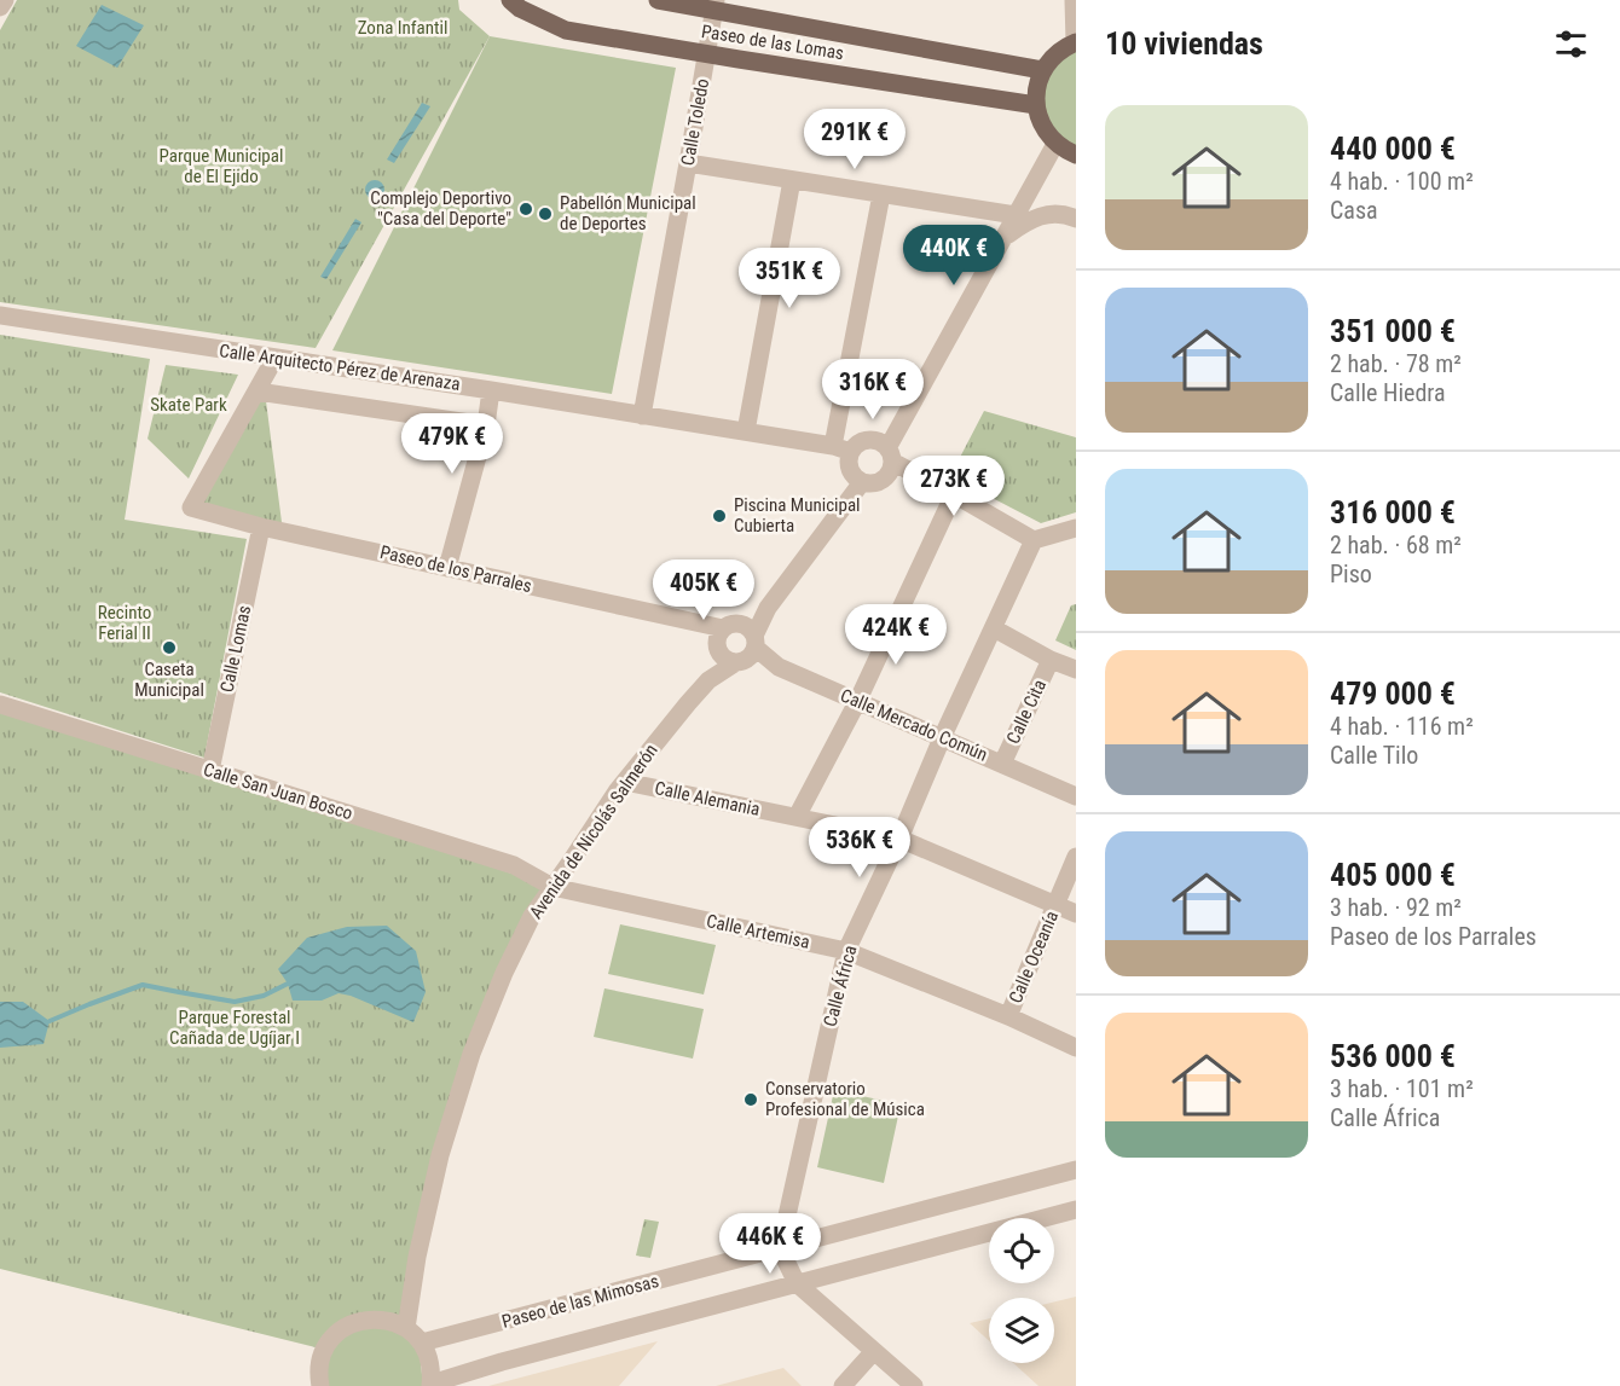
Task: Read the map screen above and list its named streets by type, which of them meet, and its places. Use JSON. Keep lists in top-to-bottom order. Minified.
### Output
{"streets":{"main road":["Paseo de las Lomas"],"street":["Calle Toledo","Calle Arquitecto Pérez de Arenaza","Paseo de los Parrales","Calle Lomas","Calle Cita","Calle Mercado Común","Calle San Juan Bosco","Calle Alemania","Avenida de Nicolás Salmerón","Calle Artemisa","Calle Oceanía","Calle África","Paseo de las Mimosas"]},"crossings":[["Paseo de las Lomas","Calle Toledo"],["Calle Toledo","Calle Arquitecto Pérez de Arenaza"],["Calle Arquitecto Pérez de Arenaza","Avenida de Nicolás Salmerón"],["Paseo de los Parrales","Calle Lomas"],["Paseo de los Parrales","Calle Mercado Común"],["Paseo de los Parrales","Avenida de Nicolás Salmerón"],["Calle Lomas","Calle San Juan Bosco"],["Calle Cita","Calle Mercado Común"],["Calle Mercado Común","Avenida de Nicolás Salmerón"],["Calle Mercado Común","Calle África"],["Calle San Juan Bosco","Avenida de Nicolás Salmerón"],["Calle San Juan Bosco","Calle Artemisa"],["Calle Alemania","Avenida de Nicolás Salmerón"],["Calle Alemania","Calle Oceanía"],["Calle Alemania","Calle África"],["Avenida de Nicolás Salmerón","Calle Artemisa"],["Calle Artemisa","Calle Oceanía"],["Calle Artemisa","Calle África"],["Calle África","Paseo de las Mimosas"]],"parks":["Zona Infantil","Parque Municipal de El Ejido","Skate Park","Recinto Ferial II","Parque Forestal Cañada de Ugíjar I"],"places":["Complejo Deportivo \"Casa del Deporte\"","Pabellón Municipal de Deportes","Piscina Municipal Cubierta","Caseta Municipal","Conservatorio Profesional de Música"],"page":{"heading":"10 viviendas","list":[{"name":"440 000 €","note":"4 hab. · 100 m² · Casa"},{"name":"351 000 €","note":"2 hab. · 78 m² · Calle Hiedra"},{"name":"316 000 €","note":"2 hab. · 68 m² · Piso"},{"name":"479 000 €","note":"4 hab. · 116 m² · Calle Tilo"},{"name":"405 000 €","note":"3 hab. · 92 m² · Paseo de los Parrales"},{"name":"536 000 €","note":"3 hab. · 101 m² · Calle África"}],"price":["291K €","440K €","351K €","316K €","479K €","273K €","405K €","424K €","536K €","446K €"]}}
